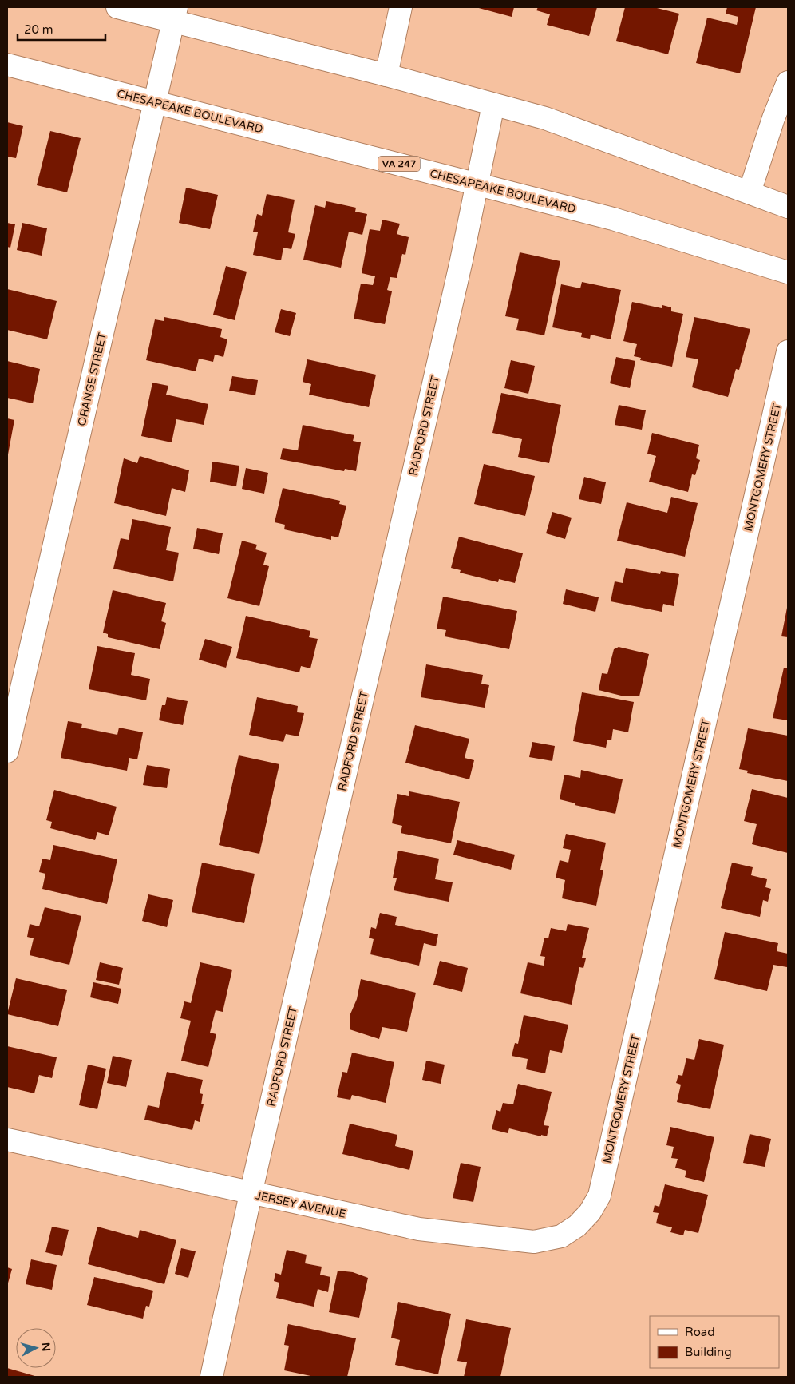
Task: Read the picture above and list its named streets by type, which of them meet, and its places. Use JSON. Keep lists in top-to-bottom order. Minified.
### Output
{"streets":{"street":["CHESAPEAKE BOULEVARD","VA 247","ORANGE STREET","RADFORD STREET","MONTGOMERY STREET","JERSEY AVENUE"]},"crossings":[["CHESAPEAKE BOULEVARD","ORANGE STREET"],["CHESAPEAKE BOULEVARD","RADFORD STREET"],["RADFORD STREET","JERSEY AVENUE"],["MONTGOMERY STREET","JERSEY AVENUE"]],"legend":["Road","Building"],"scale_bar":"20 m","north":"right"}
